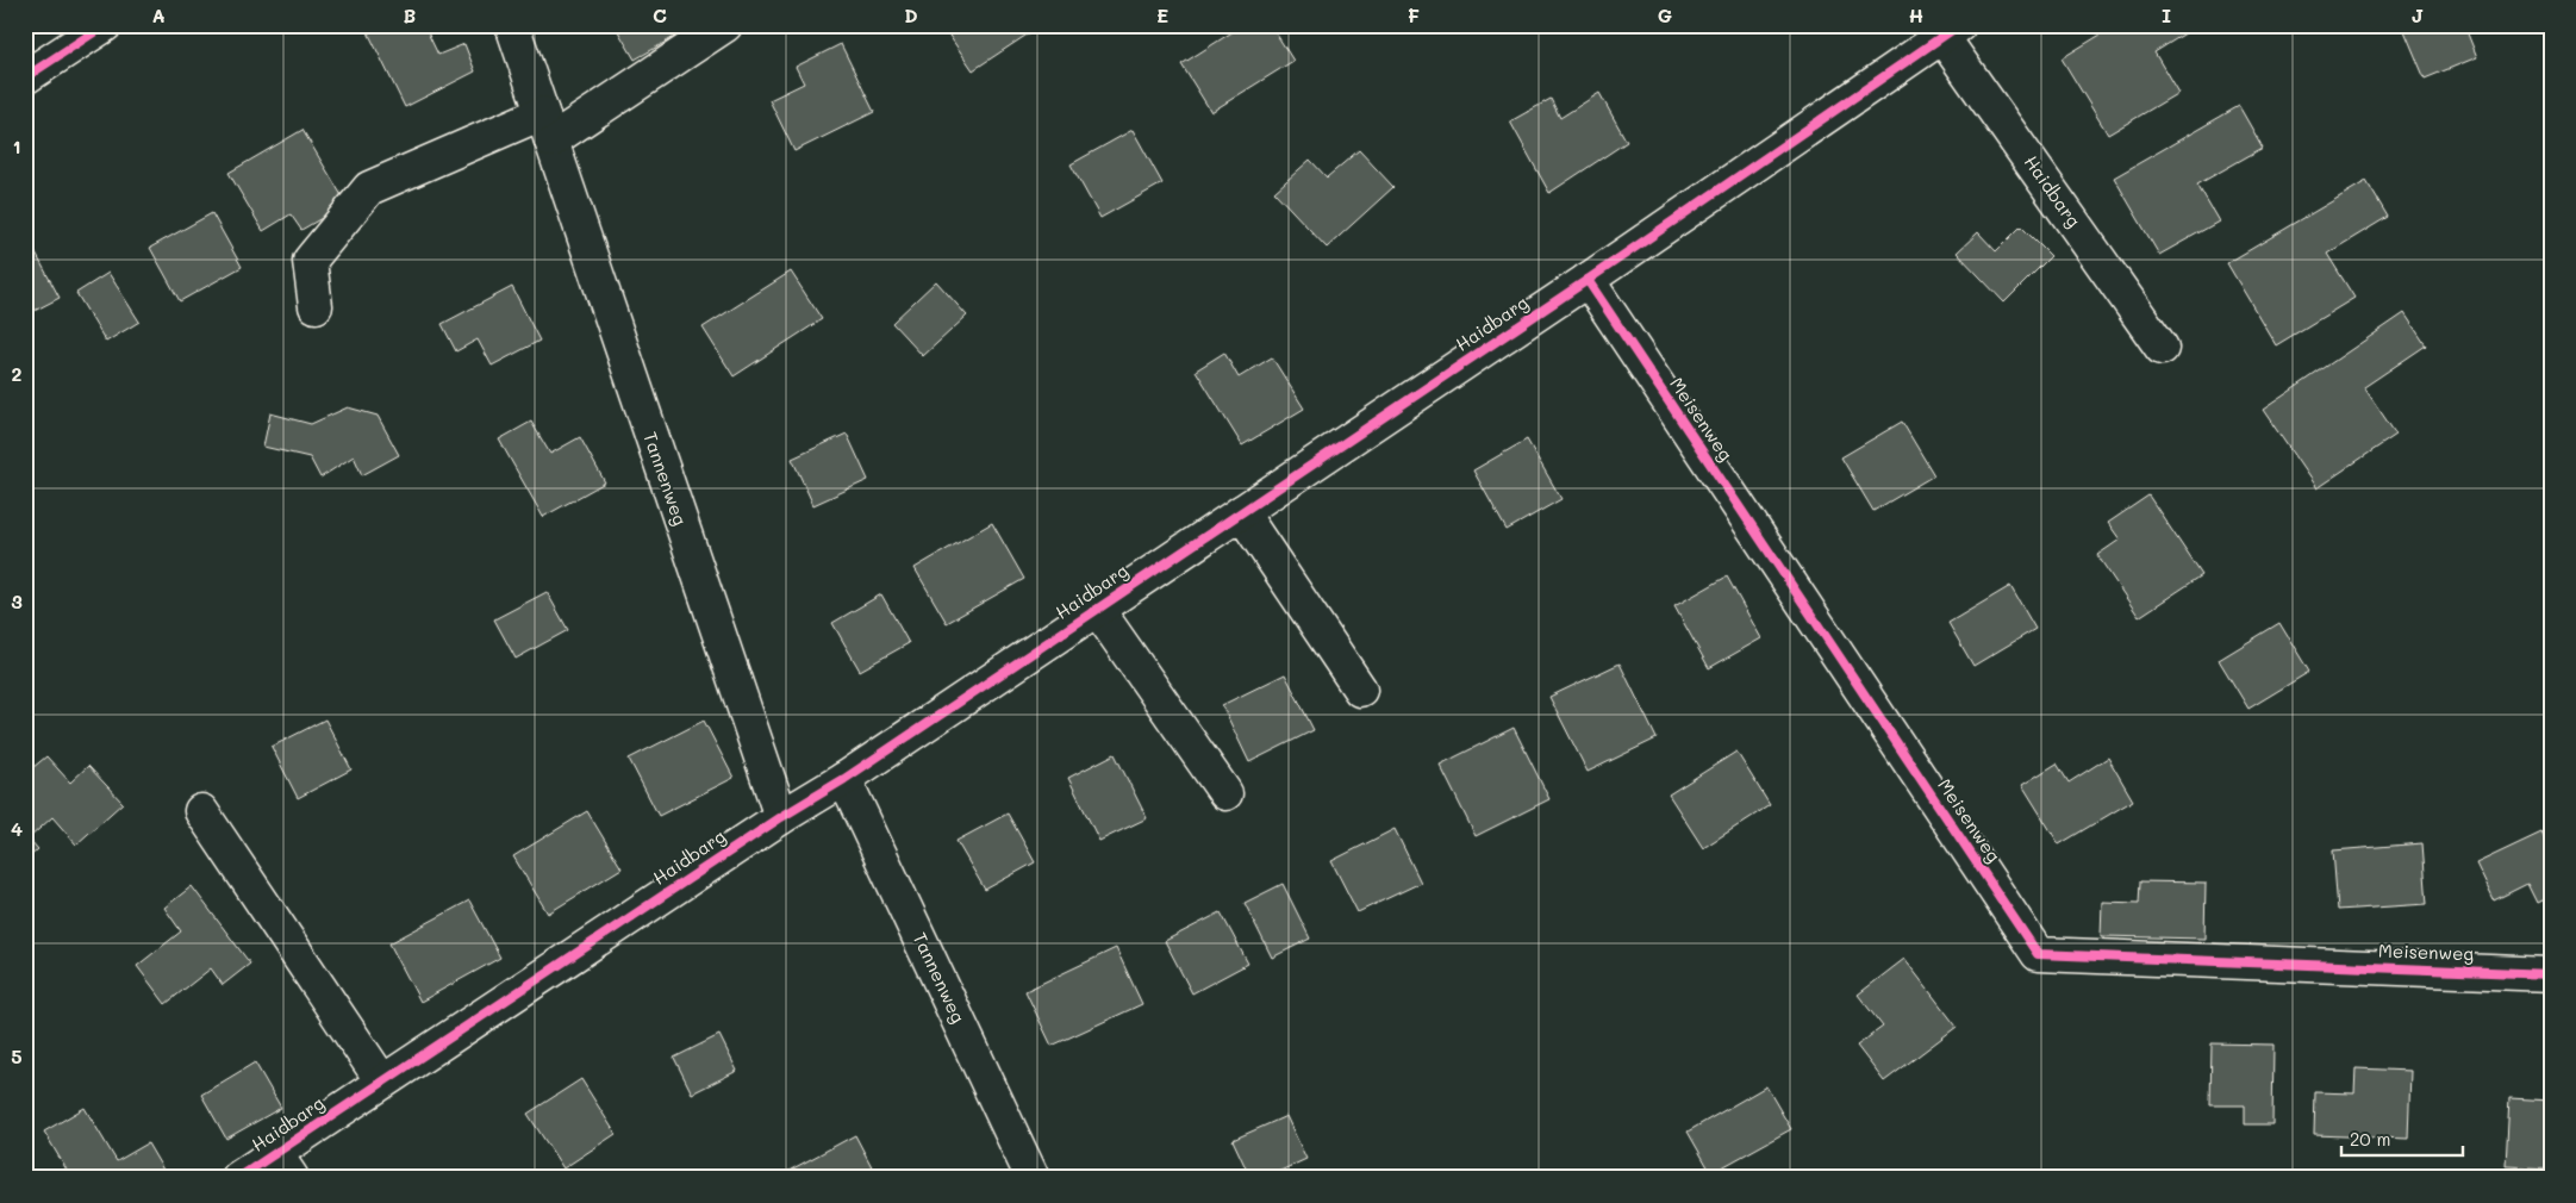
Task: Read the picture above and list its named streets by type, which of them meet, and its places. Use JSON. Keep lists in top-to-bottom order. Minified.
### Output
{"streets":{"street":["Haidbarg","Meisenweg","Tannenweg"]},"crossings":[["Haidbarg","Meisenweg"],["Haidbarg","Tannenweg"]],"scale_bar":"20 m","grid":{"columns":["A","B","C","D","E","F","G","H","I","J"],"rows":["1","2","3","4","5"]}}
